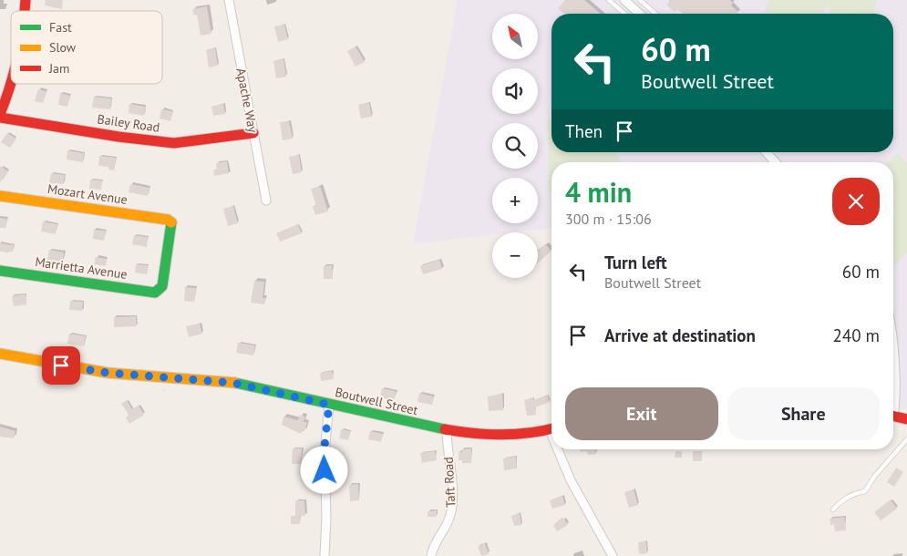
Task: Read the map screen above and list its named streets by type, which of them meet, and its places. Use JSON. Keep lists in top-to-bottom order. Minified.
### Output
{"streets":{"street":["Apache Way","Bailey Road","Mozart Avenue","Marrietta Avenue","Boutwell Street","Taft Road"]},"crossings":[["Apache Way","Bailey Road"],["Mozart Avenue","Marrietta Avenue"],["Boutwell Street","Taft Road"]],"legend":["Fast","Slow","Jam"],"north":"top left","page":{"map_buttons":["+","−"],"turn":["60 m","Boutwell Street"],"then":"Then","heading":["4 min","300 m · 15:06"],"list":[{"name":"Turn left","note":"Boutwell Street","value":"60 m"},{"name":"Arrive at destination","value":"240 m"}],"buttons":["Exit","Share"]}}
